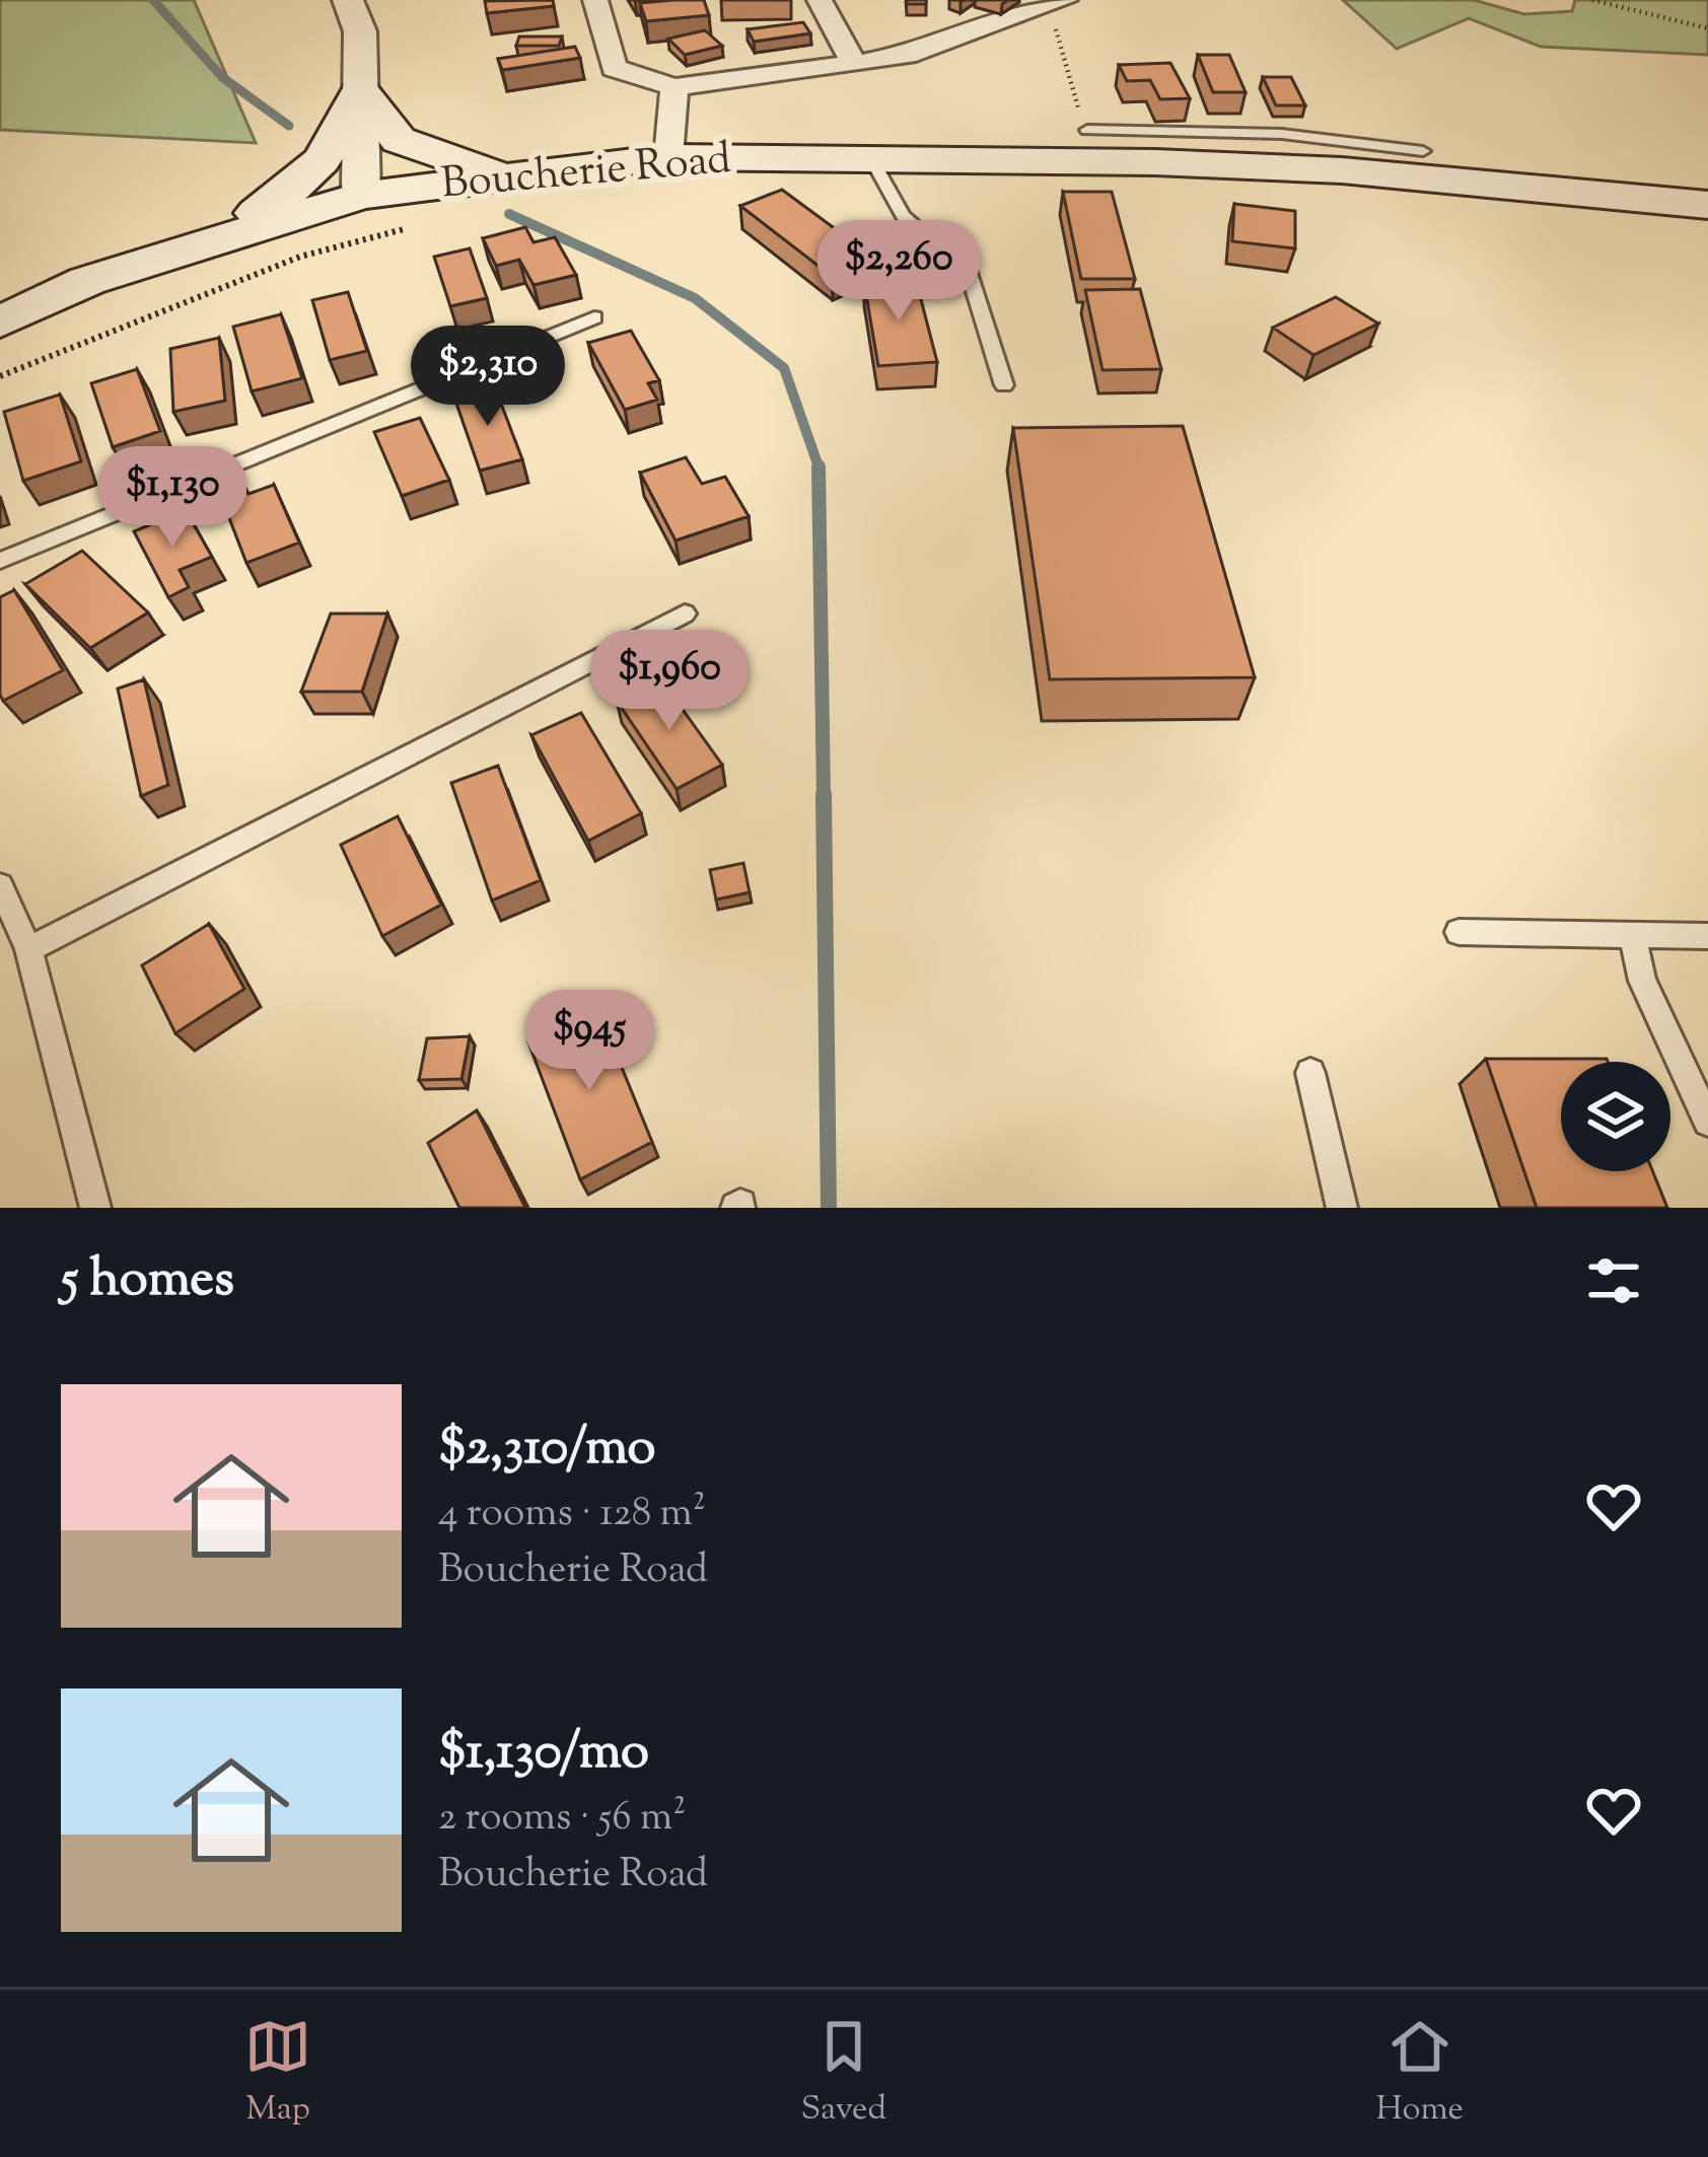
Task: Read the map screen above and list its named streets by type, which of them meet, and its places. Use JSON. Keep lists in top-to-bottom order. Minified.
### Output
{"streets":{"main road":["Boucherie Road"]},"page":{"price":["$2,260","$2,310","$1,130","$1,960","$945"],"heading":"5 homes","list":[{"name":"$2,310/mo","note":"4 rooms · 128 m² · Boucherie Road"},{"name":"$1,130/mo","note":"2 rooms · 56 m² · Boucherie Road"}],"tabs":["Map","Saved","Home"]}}
